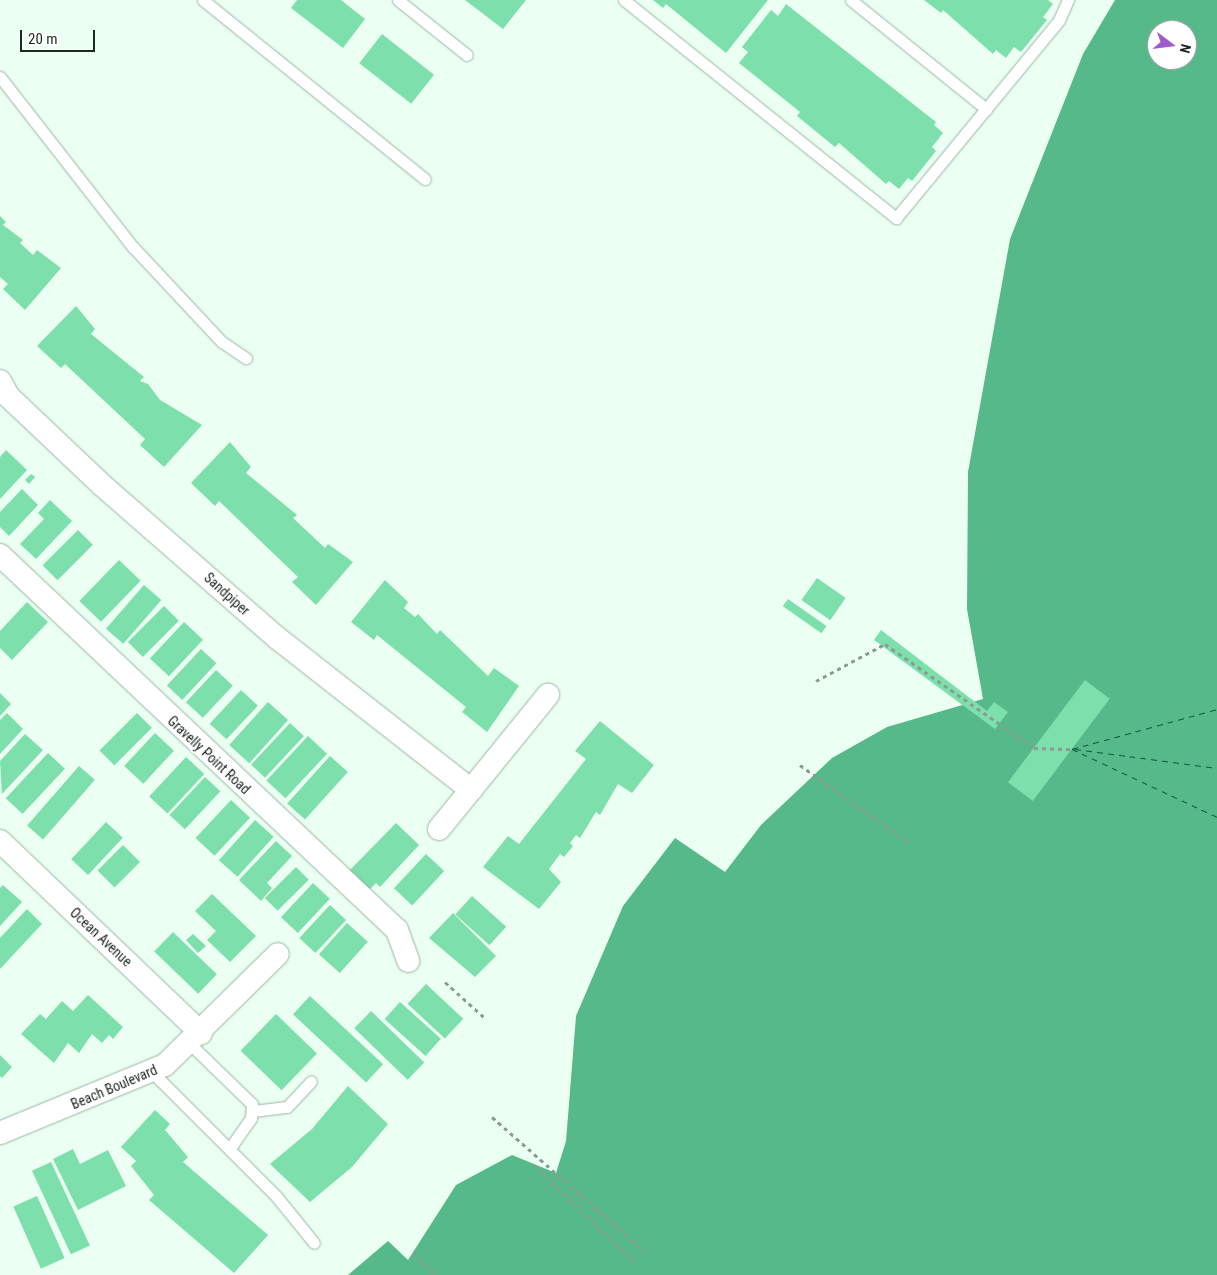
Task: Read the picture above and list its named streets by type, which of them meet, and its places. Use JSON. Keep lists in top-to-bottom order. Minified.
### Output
{"streets":{"street":["Sandpiper","Gravelly Point Road","Ocean Avenue","Beach Boulevard"]},"crossings":[["Ocean Avenue","Beach Boulevard"]],"scale_bar":"20 m","north":"right"}
